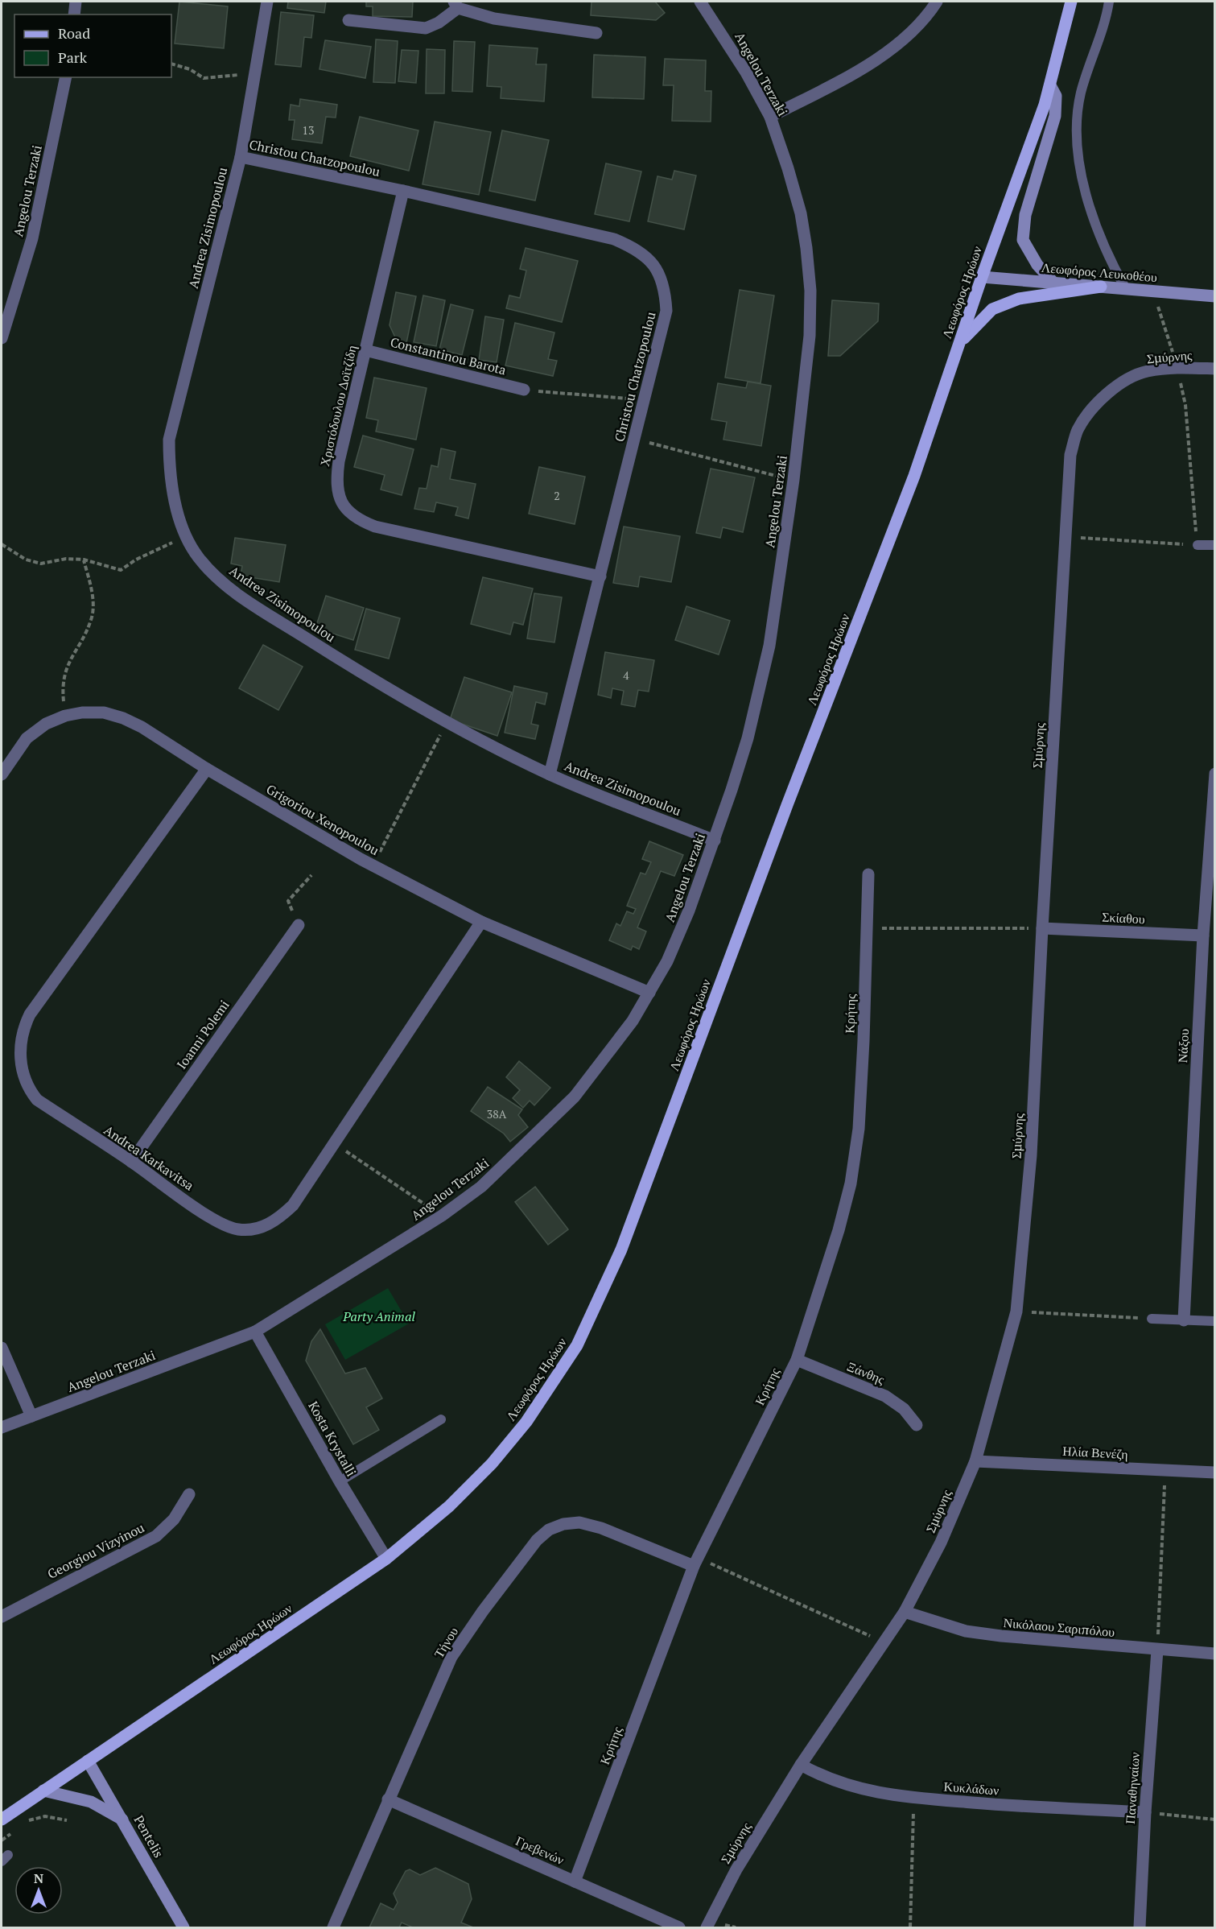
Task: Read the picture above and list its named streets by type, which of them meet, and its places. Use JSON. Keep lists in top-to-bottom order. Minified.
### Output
{"streets":{"main road":["Λεωφόρος Λευκοθέου","Λεωφόρος Ηρώων","Pentelis"],"street":["Angelou Terzaki","Christou Chatzopoulou","Andrea Zisimopoulou","Constantinou Barota","Σμύρνης","Χριστόδουλου Δοϊτζίδη","Grigoriou Xenopoulou","Σκίαθου","Κρήτης","Ioanni Polemi","Νάξου","Andrea Karkavitsa","Ξάνθης","Kosta Krystalli","Ηλία Βενέζη","Georgiou Vizyinou","Νικόλαου Σαριπόλου","Τήνου","Κυκλάδων","Παναθηναίων","Γρεβενών"]},"crossings":[["Angelou Terzaki","Andrea Zisimopoulou"],["Angelou Terzaki","Grigoriou Xenopoulou"],["Angelou Terzaki","Kosta Krystalli"],["Christou Chatzopoulou","Andrea Zisimopoulou"],["Christou Chatzopoulou","Χριστόδουλου Δοϊτζίδη"],["Λεωφόρος Λευκοθέου","Λεωφόρος Ηρώων"],["Λεωφόρος Ηρώων","Kosta Krystalli"],["Λεωφόρος Ηρώων","Pentelis"],["Constantinou Barota","Χριστόδουλου Δοϊτζίδη"],["Σμύρνης","Σκίαθου"],["Σμύρνης","Ηλία Βενέζη"],["Σμύρνης","Νικόλαου Σαριπόλου"],["Σμύρνης","Κυκλάδων"],["Grigoriou Xenopoulou","Andrea Karkavitsa"],["Σκίαθου","Νάξου"],["Κρήτης","Ξάνθης"],["Κρήτης","Τήνου"],["Κρήτης","Γρεβενών"],["Ioanni Polemi","Andrea Karkavitsa"],["Νικόλαου Σαριπόλου","Παναθηναίων"],["Τήνου","Γρεβενών"],["Κυκλάδων","Παναθηναίων"]],"parks":["Party Animal"],"house_numbers":["13","2","4","38A"],"legend":["Road","Park"],"north":"top"}
